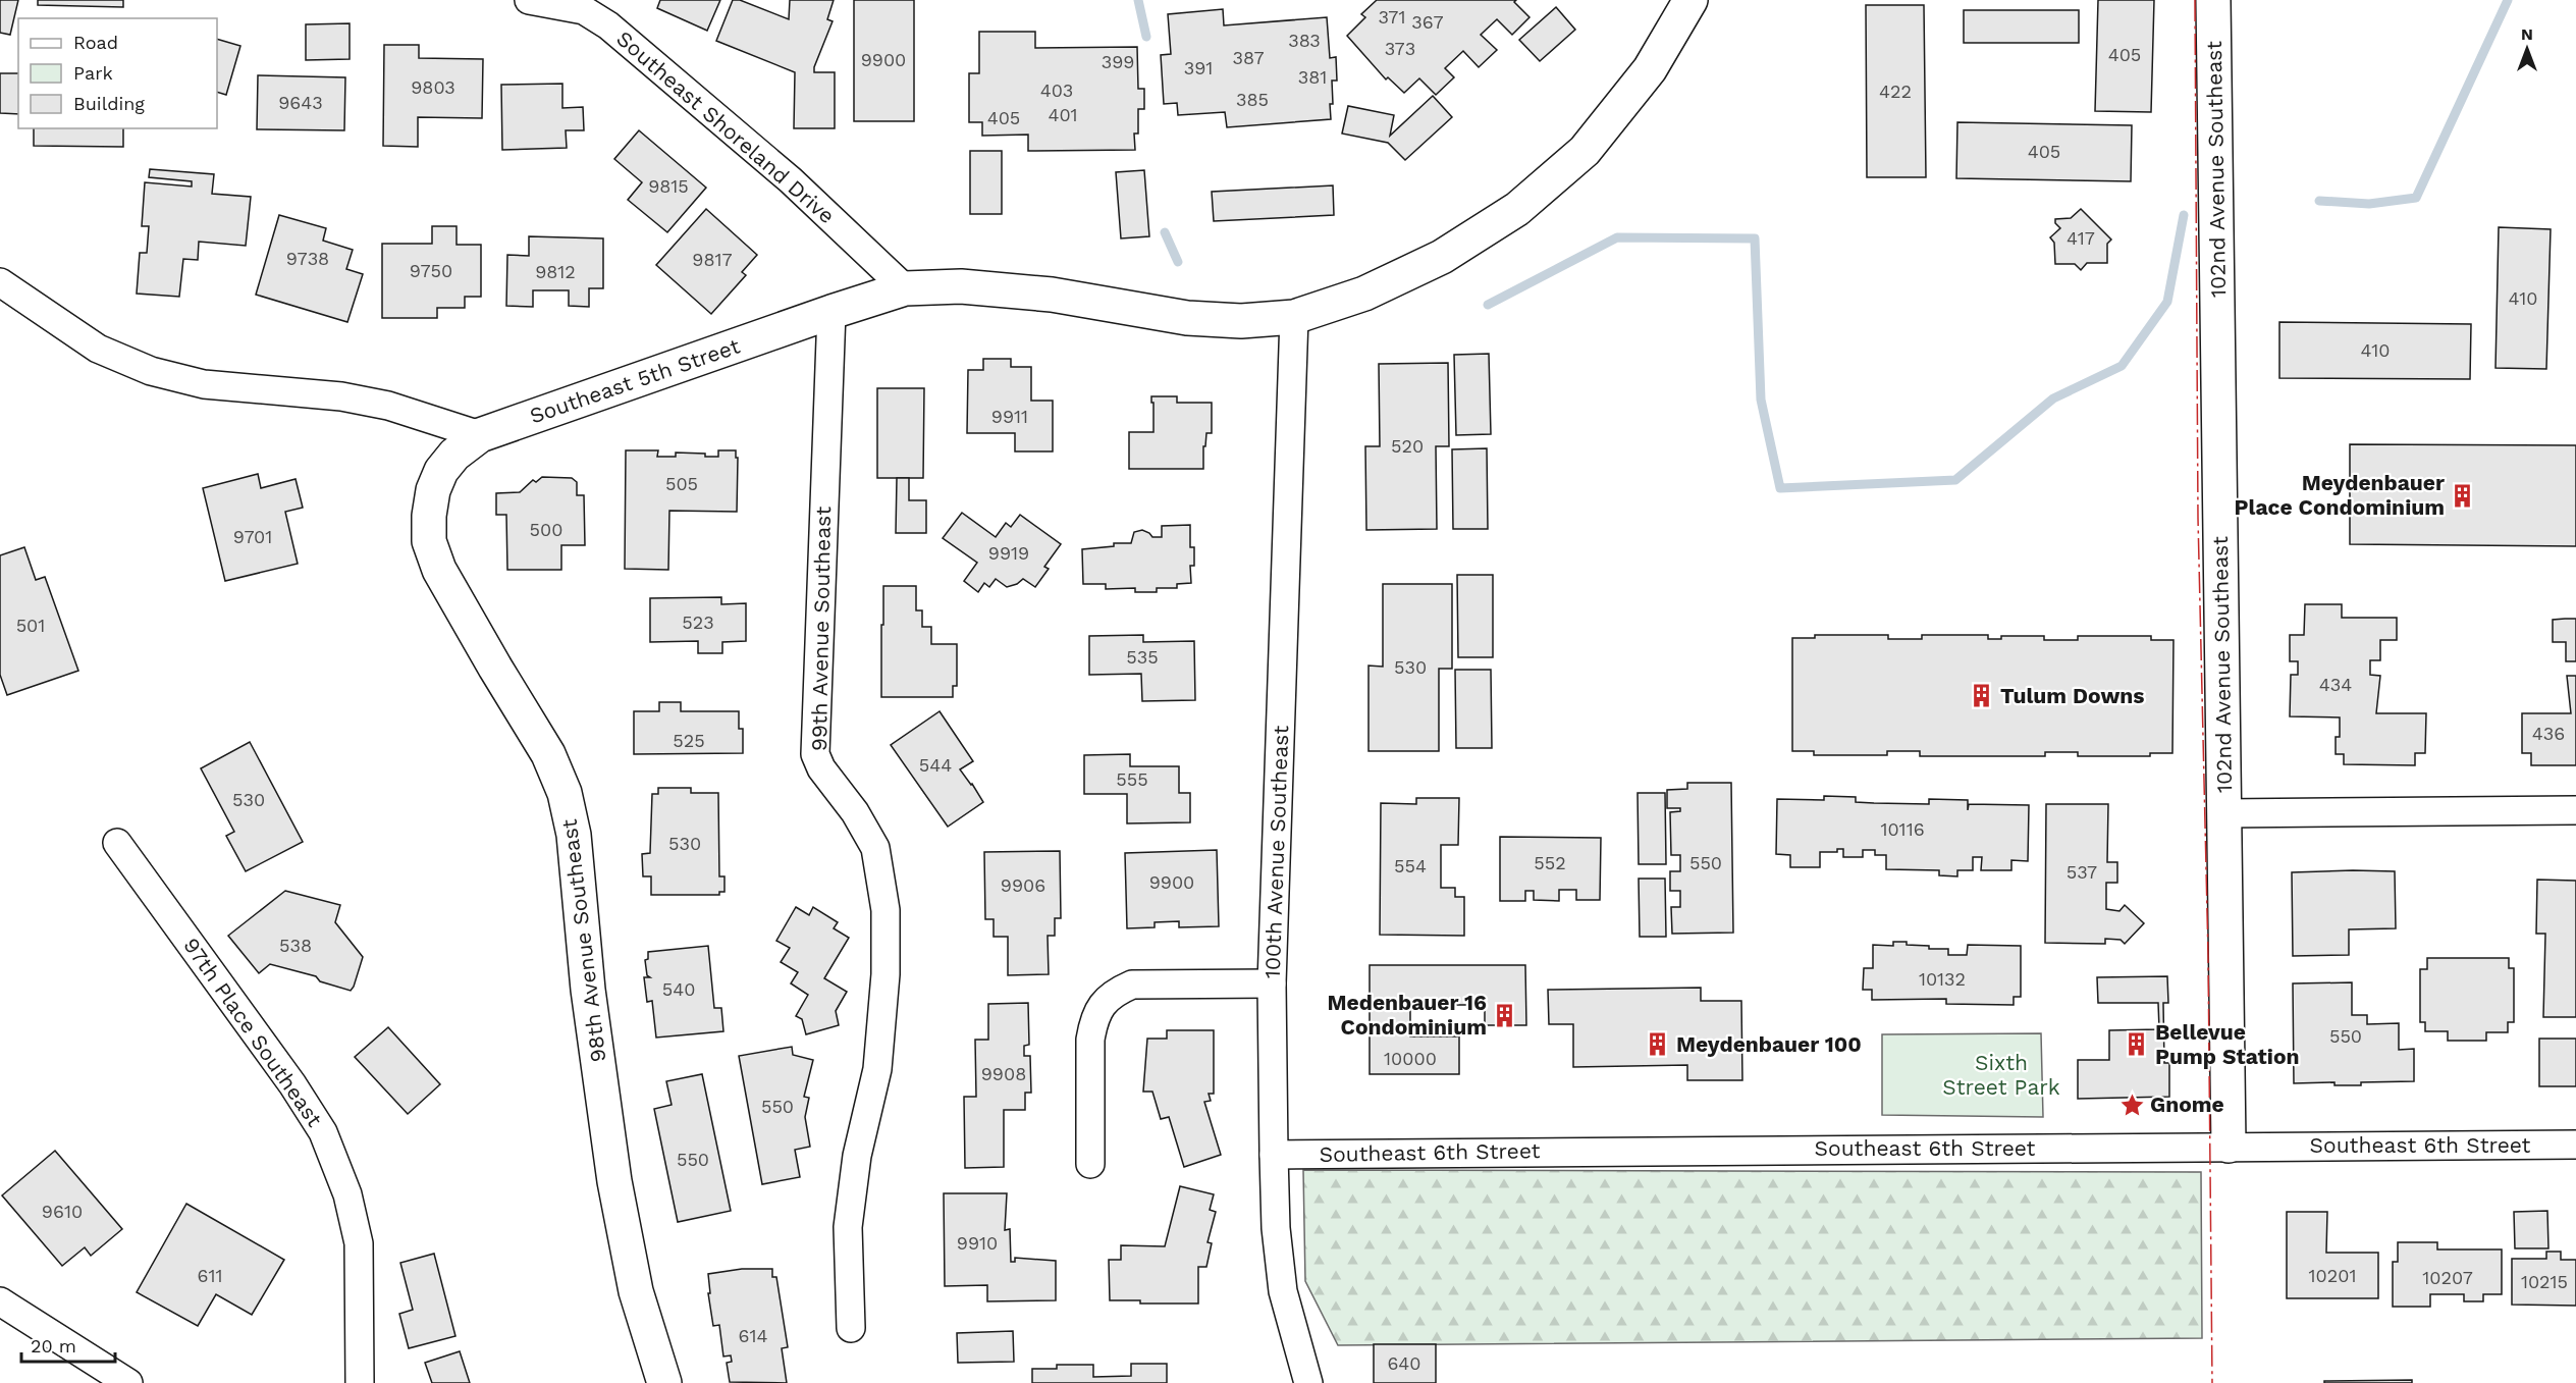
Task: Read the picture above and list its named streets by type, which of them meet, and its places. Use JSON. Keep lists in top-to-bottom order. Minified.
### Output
{"streets":{"street":["Southeast Shoreland Drive","102nd Avenue Southeast","Southeast 5th Street","99th Avenue Southeast","100th Avenue Southeast","98th Avenue Southeast","97th Place Southeast","Southeast 6th Street"]},"crossings":[["Southeast Shoreland Drive","Southeast 5th Street"],["102nd Avenue Southeast","Southeast 6th Street"],["Southeast 5th Street","99th Avenue Southeast"],["Southeast 5th Street","100th Avenue Southeast"],["Southeast 5th Street","98th Avenue Southeast"],["100th Avenue Southeast","Southeast 6th Street"]],"parks":["Sixth Street Park"],"places":{"building":["Meydenbauer Place Condominium","Tulum Downs","Medenbauer 16 Condominium","Meydenbauer 100","Bellevue Pump Station"],"place":["Gnome"]},"house_numbers":["371","367","383","373","405","387","9900","399","391","381","9803","403","422","385","9643","401","405","405","9815","417","9738","9817","9750","9812","410","410","9911","520","505","500","9701","9919","523","501","535","530","434","436","525","544","555","530","10116","530","552","550","554","537","9900","9906","538","10132","540","550","10000","9908","550","550","9610","9910","611","10201","10207","10215","614","640"],"legend":["Road","Park","Building"],"scale_bar":"20 m","north":"top"}
